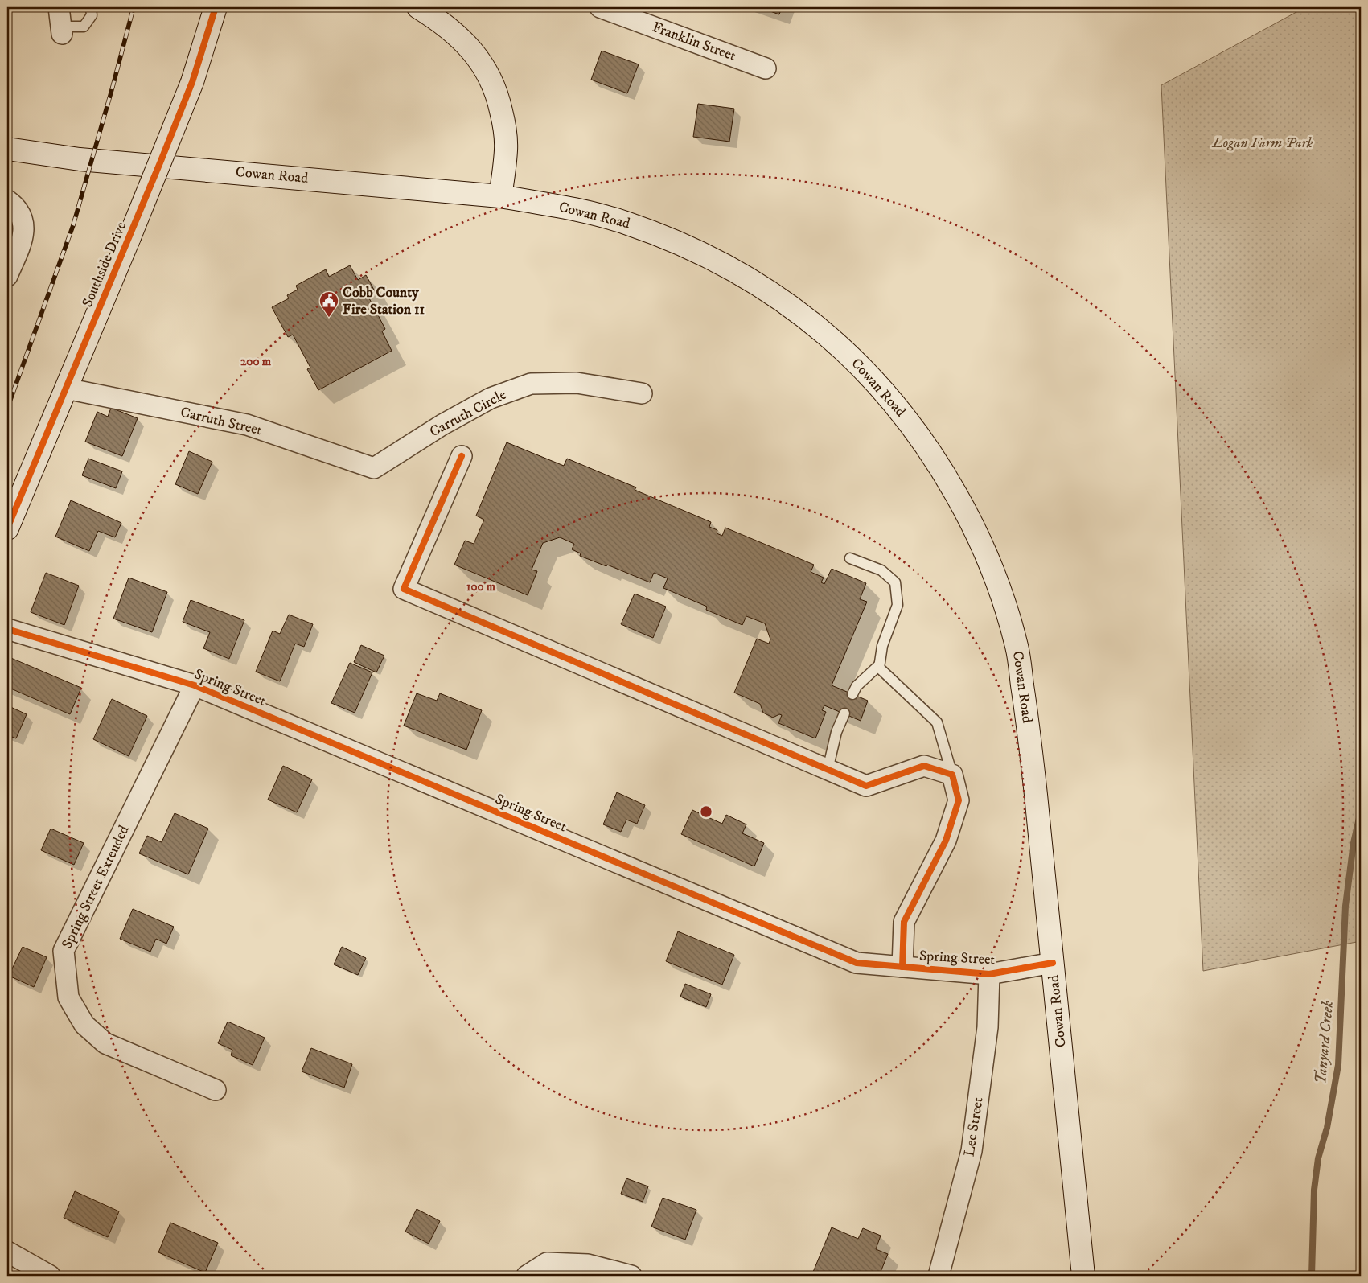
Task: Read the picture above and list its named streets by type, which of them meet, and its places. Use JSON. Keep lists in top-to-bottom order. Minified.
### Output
{"streets":{"main road":["Cowan Road","Southside Drive"],"street":["Franklin Street","Carruth Circle","Carruth Street","Spring Street","Spring Street Extended","Lee Street"]},"crossings":[["Cowan Road","Spring Street"],["Southside Drive","Carruth Street"],["Carruth Circle","Carruth Street"],["Spring Street","Spring Street Extended"],["Spring Street","Lee Street"]],"water":["Tanyard Creek"],"parks":["Logan Farm Park"],"places":{"public building":["Cobb County Fire Station 11"]},"rings":["200 m","100 m"]}
